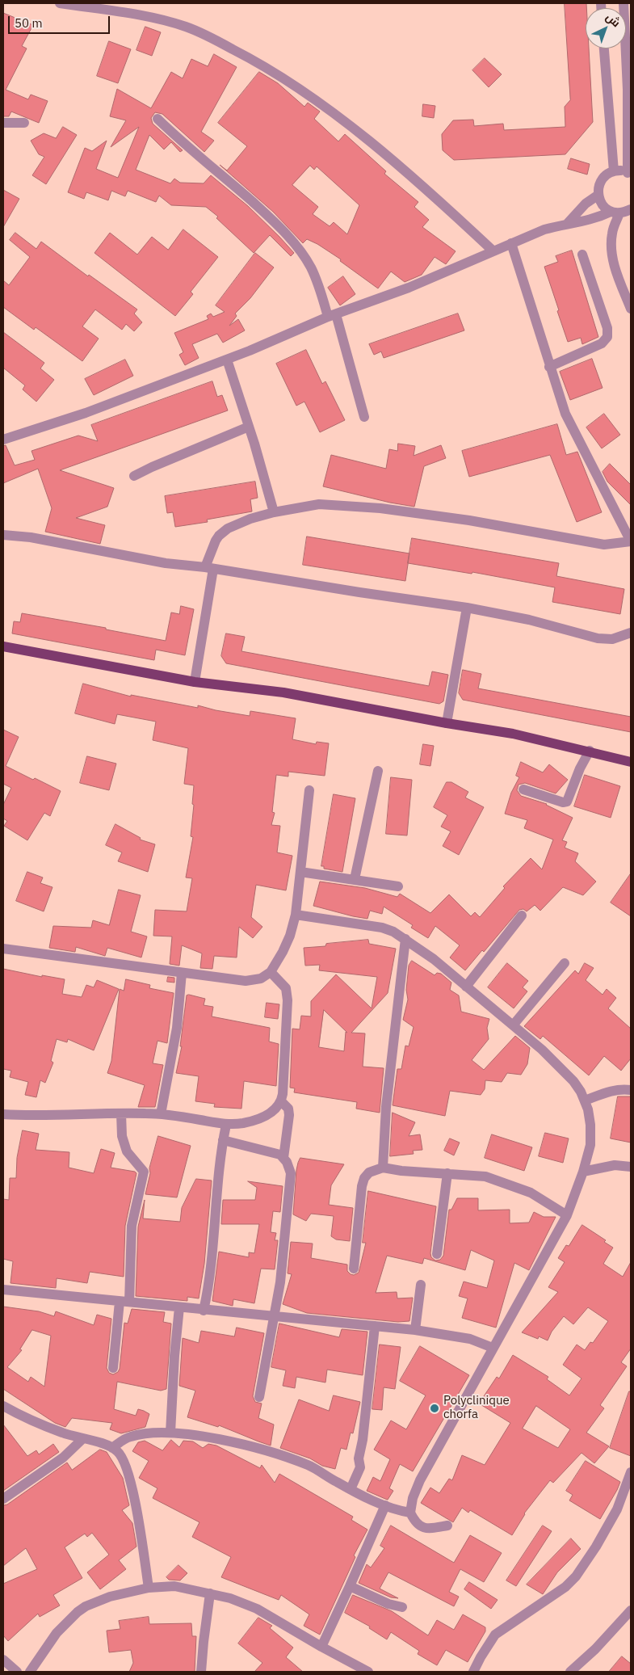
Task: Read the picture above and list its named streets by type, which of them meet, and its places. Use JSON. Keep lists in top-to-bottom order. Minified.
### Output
{"places":["Polyclinique chorfa"],"scale_bar":"50 m","north":"top right"}
